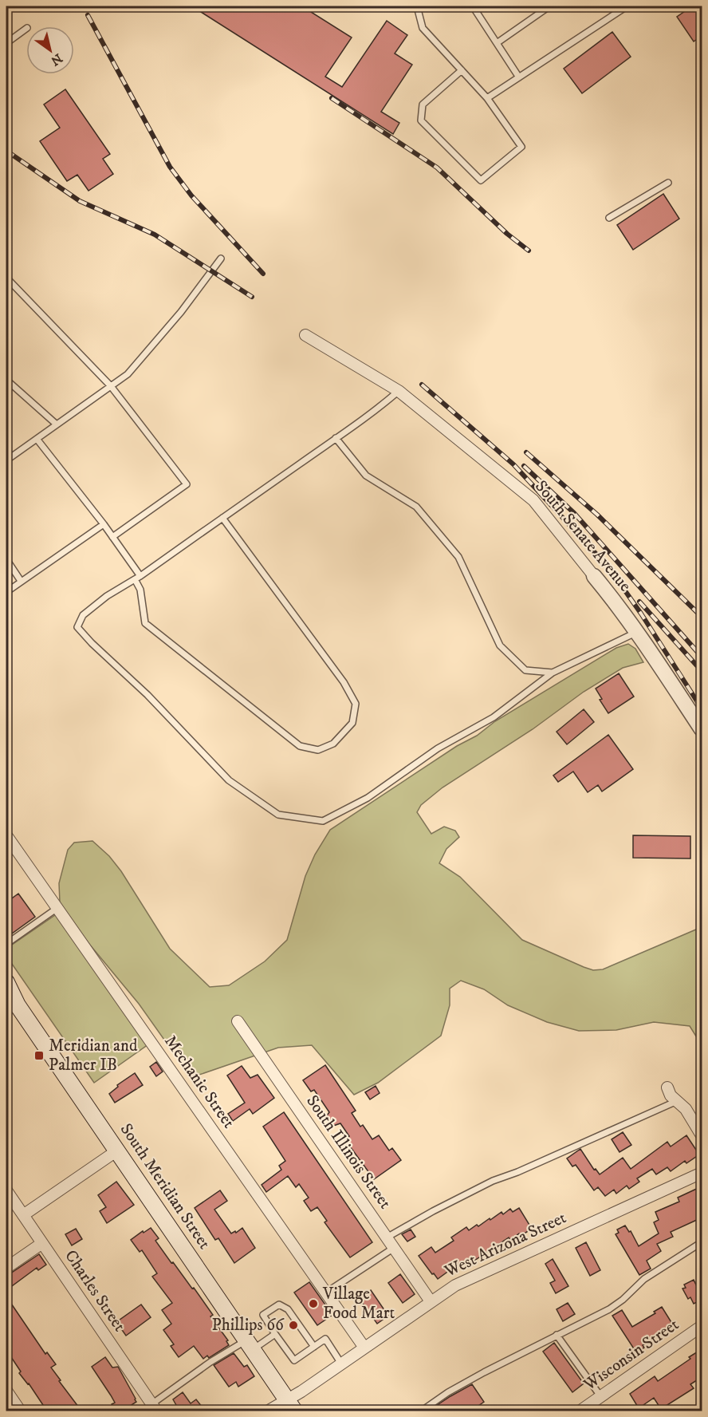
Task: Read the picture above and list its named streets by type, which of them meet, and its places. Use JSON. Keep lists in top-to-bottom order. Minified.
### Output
{"streets":{"main road":["South Meridian Street"],"street":["South Senate Avenue","Mechanic Street","South Illinois Street","West Arizona Street","Charles Street","Wisconsin Street"]},"crossings":[["Mechanic Street","West Arizona Street"],["South Illinois Street","West Arizona Street"],["South Meridian Street","West Arizona Street"]],"places":{"transit":["Meridian and Palmer IB"],"other":["Village Food Mart","Phillips 66"]},"north":"bottom right"}
